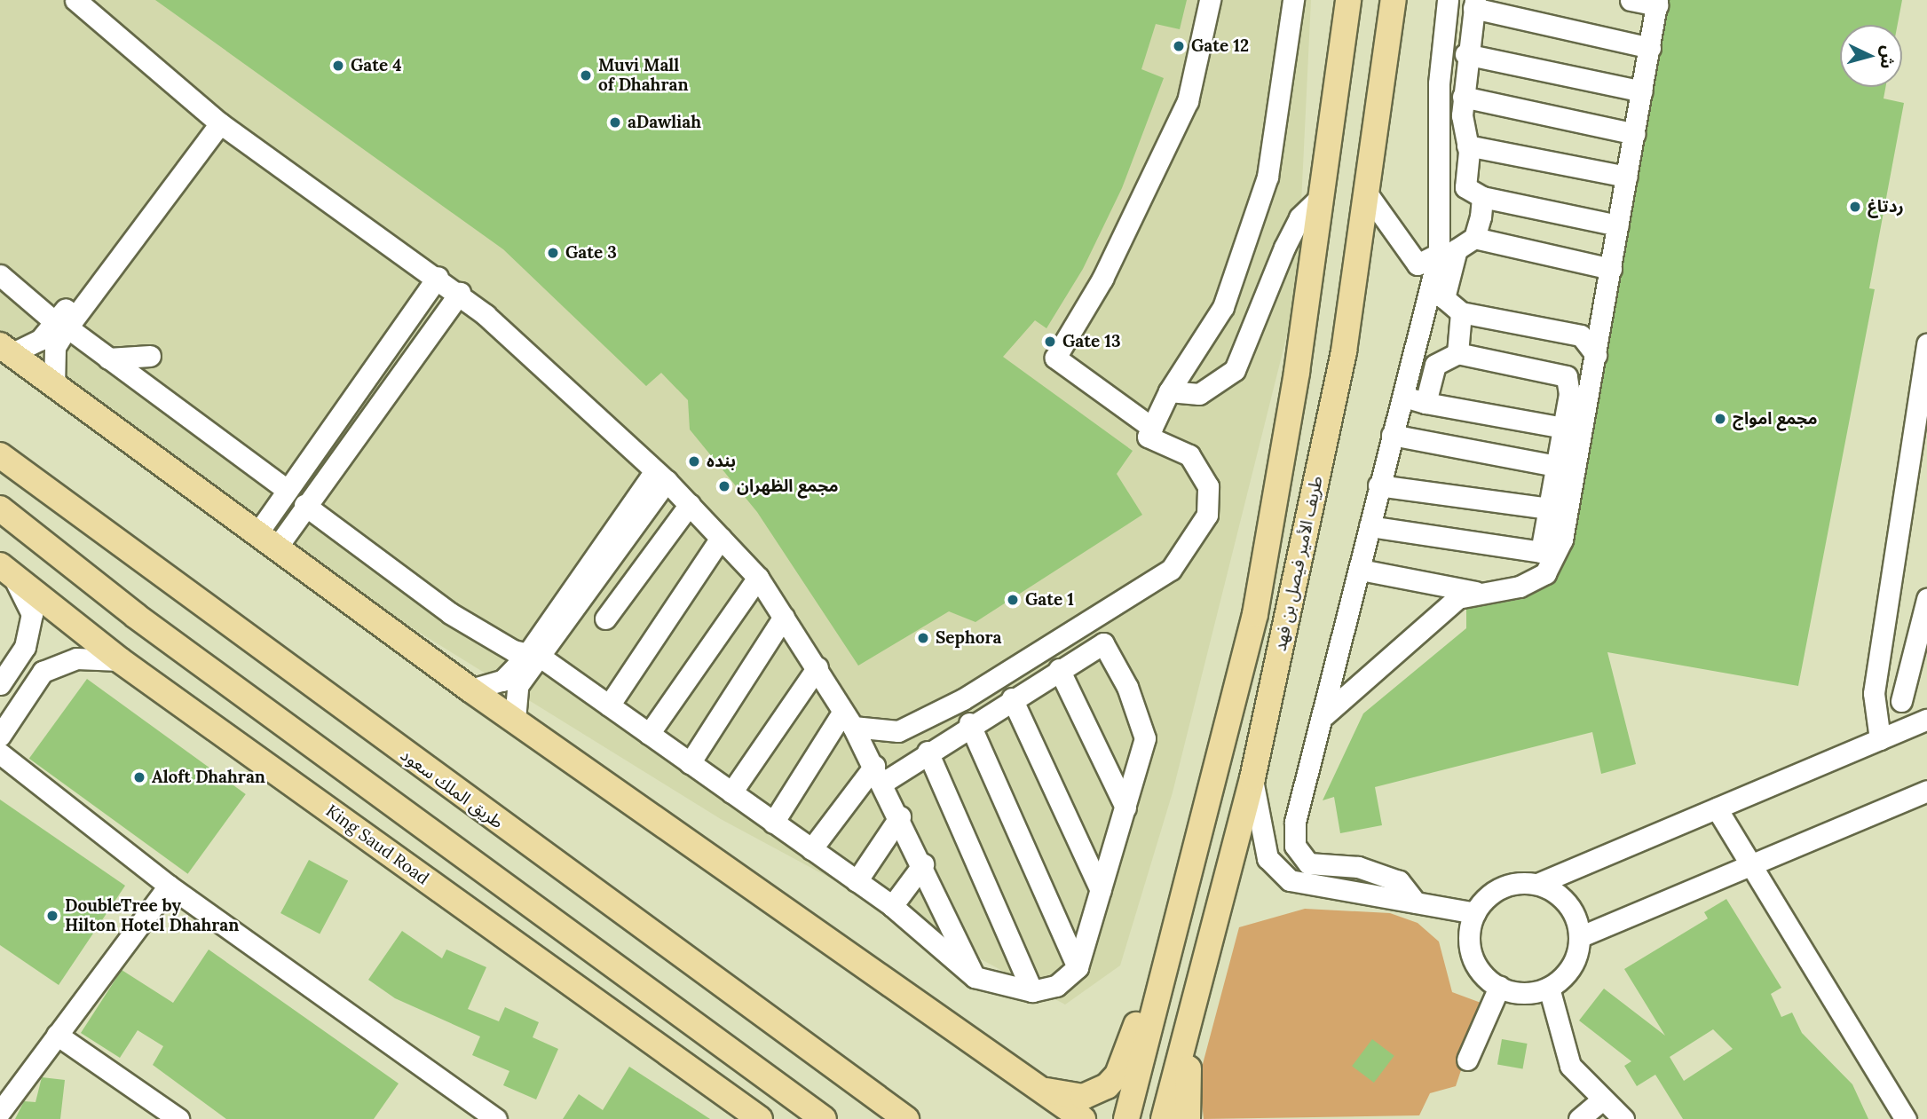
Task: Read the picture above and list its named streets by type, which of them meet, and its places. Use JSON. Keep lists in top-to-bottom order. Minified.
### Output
{"streets":{"main road":["طريف الأمير فيصل بن فهد","طريق الملك سعود","King Saud Road"]},"places":["Gate 12","Gate 4","Muvi Mall of Dhahran","aDawliah","ردتاغ","Gate 3","Gate 13","مجمع امواج","بنده","مجمع الظهران","Gate 1","Sephora","Aloft Dhahran","DoubleTree by Hilton Hotel Dhahran"],"north":"right"}
